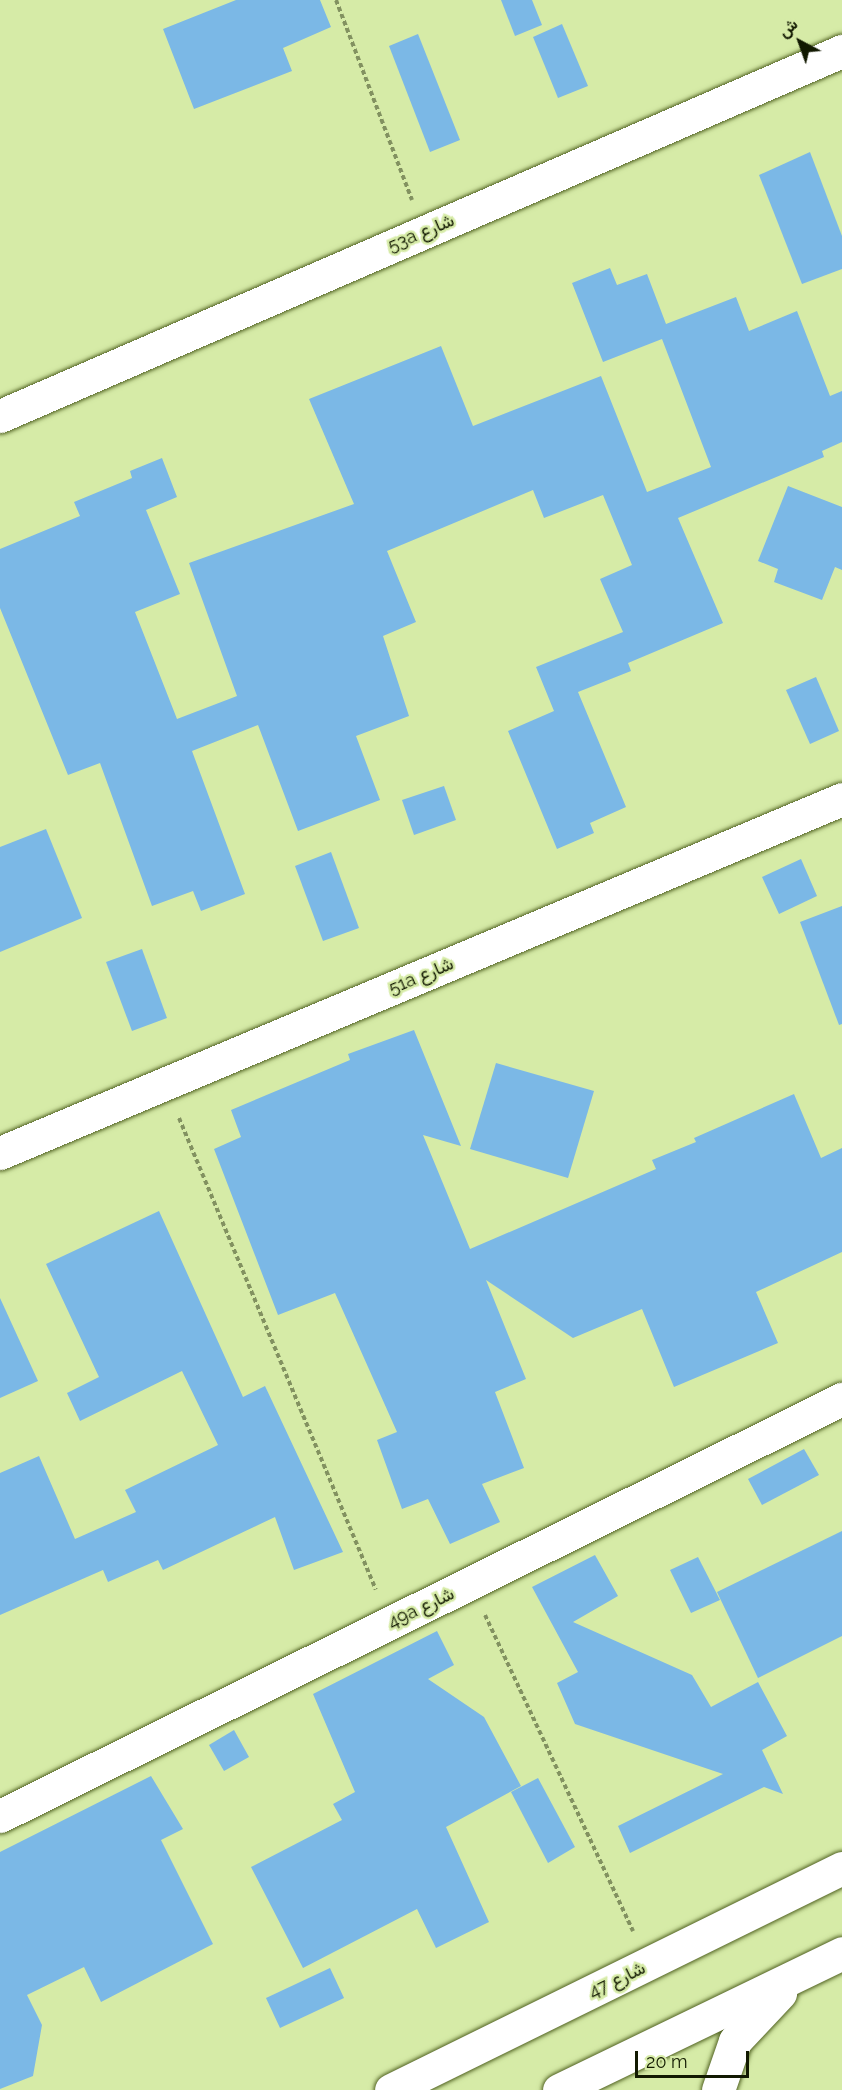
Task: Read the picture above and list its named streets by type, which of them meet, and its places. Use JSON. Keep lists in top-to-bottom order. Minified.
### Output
{"streets":{"street":["53a شارع","51a شارع","49a شارع","شارع 47"]},"scale_bar":"20 m","north":"top left"}
